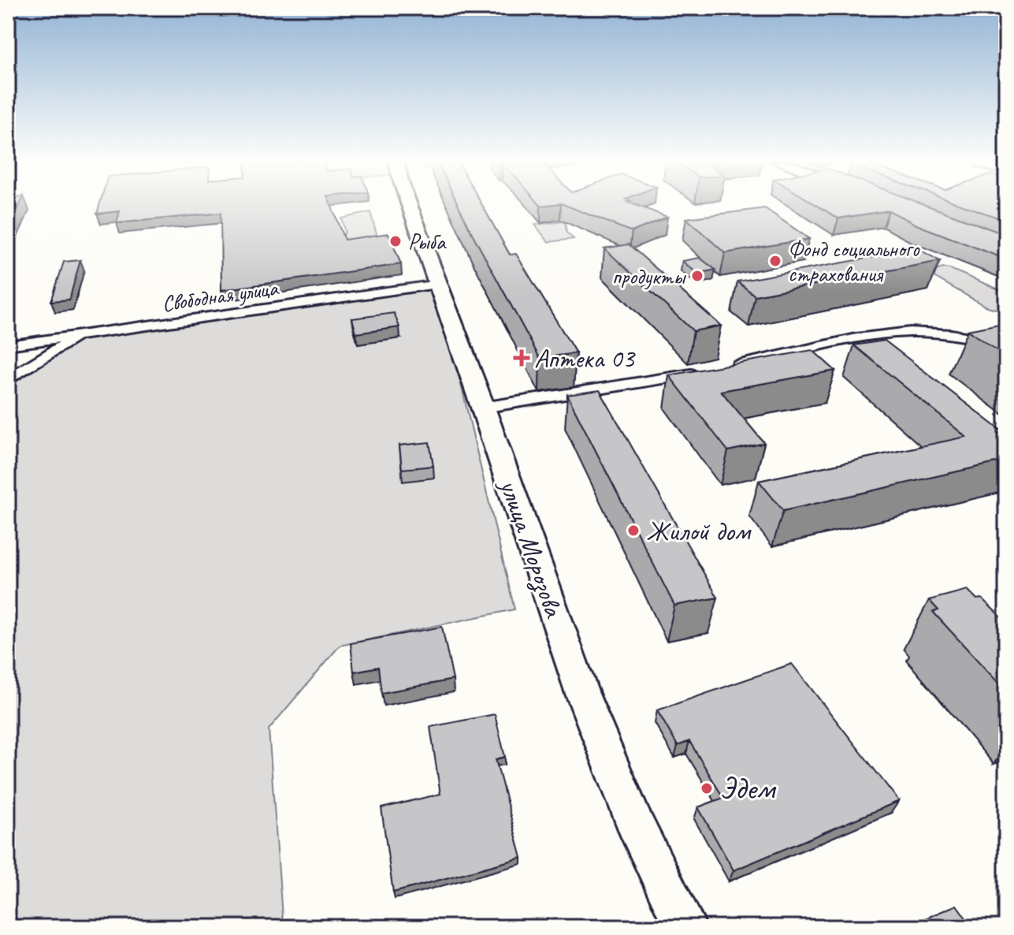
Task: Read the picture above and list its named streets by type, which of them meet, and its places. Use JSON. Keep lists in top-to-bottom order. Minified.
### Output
{"streets":{"street":["Свободная улица","улица Морозова"]},"crossings":[["Свободная улица","улица Морозова"]],"places":{"other":["Рыба","Фонд социального страхования","продукты","Жилой дом","Эдем"],"health":["Аптека 03"]}}
